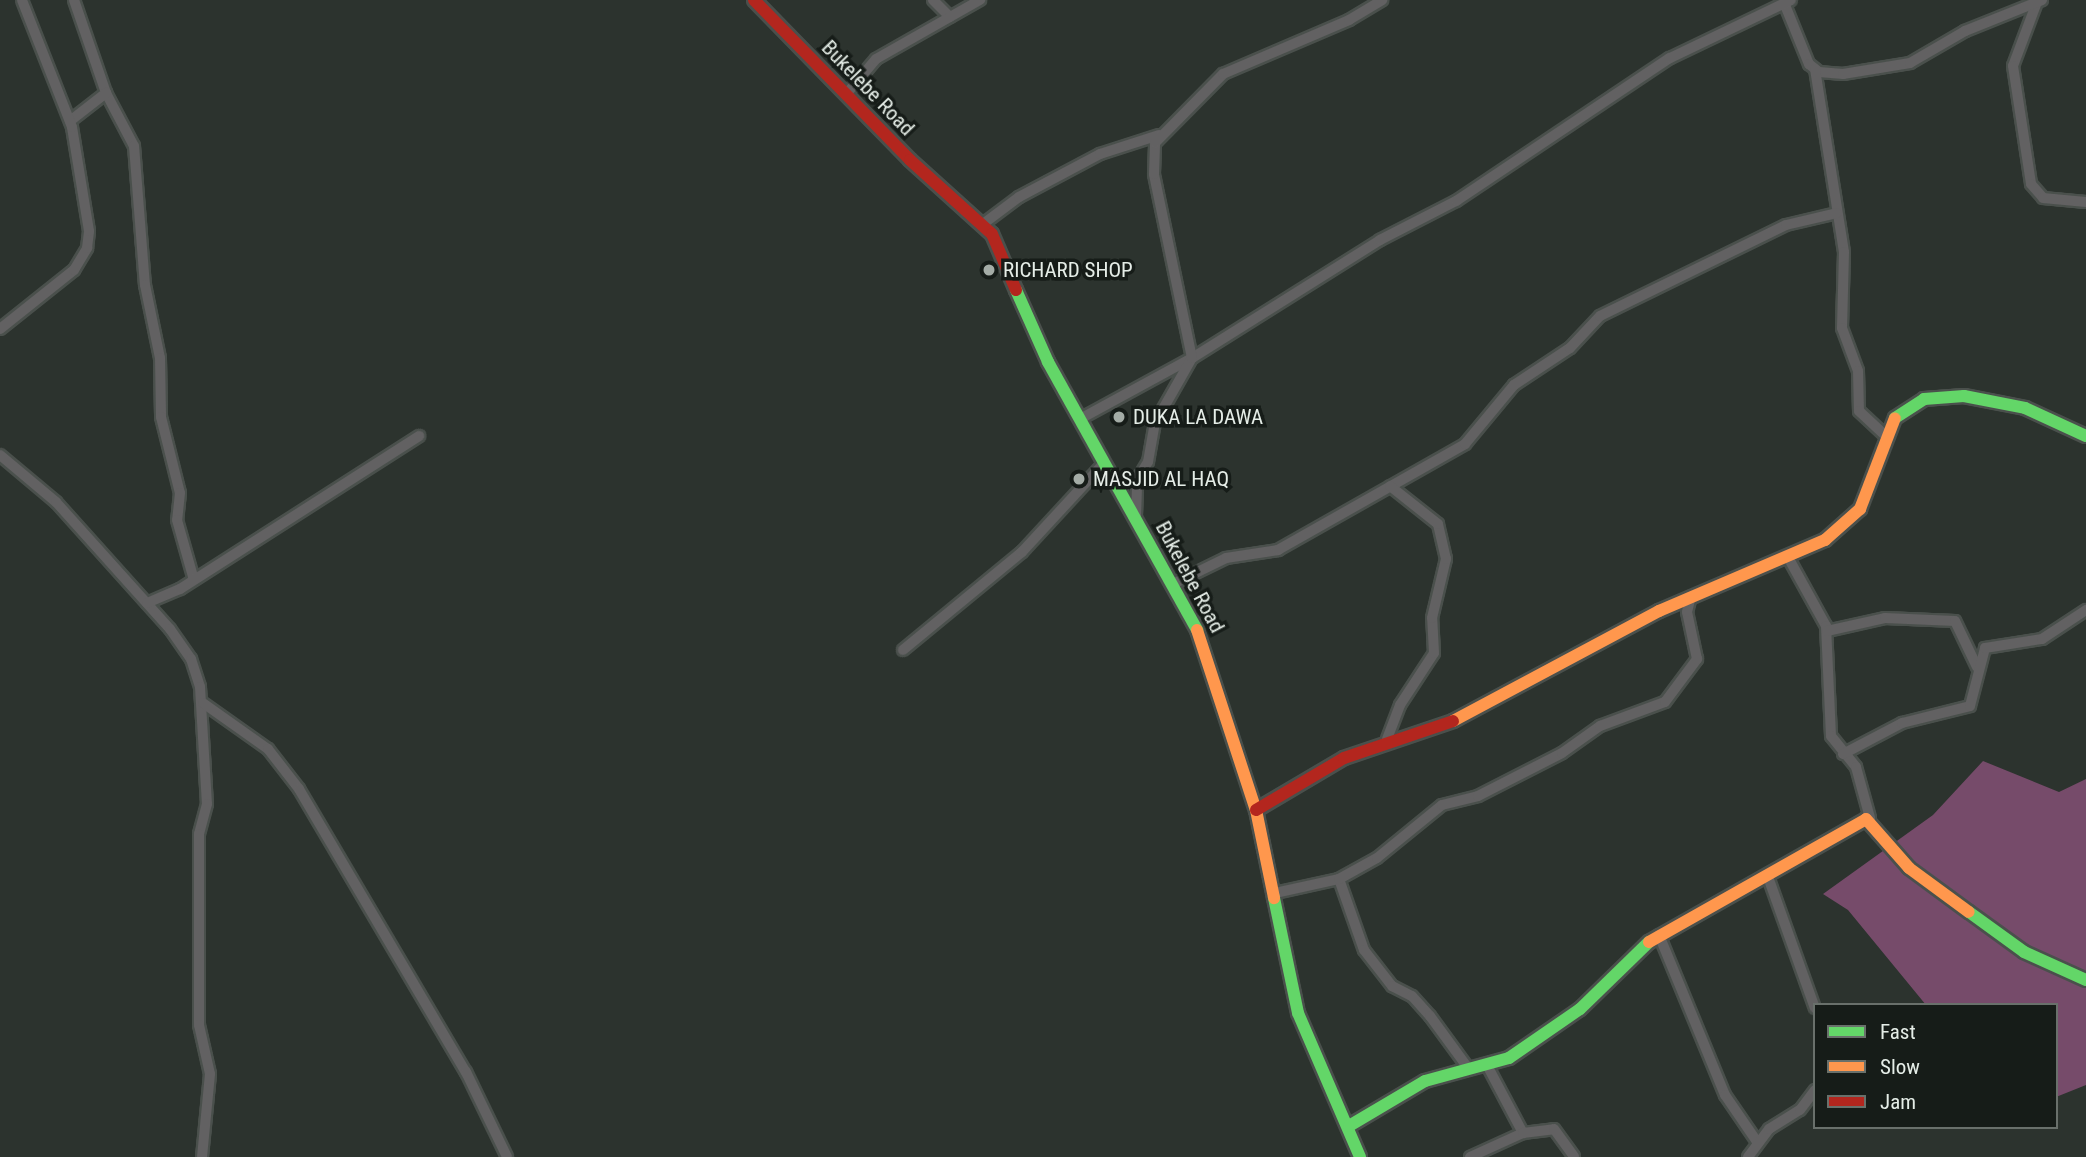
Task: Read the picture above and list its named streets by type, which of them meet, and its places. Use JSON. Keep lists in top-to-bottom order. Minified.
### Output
{"streets":{"street":["Bukelebe Road"]},"places":["RICHARD SHOP","DUKA LA DAWA","MASJID AL HAQ"],"legend":["Fast","Slow","Jam"]}
